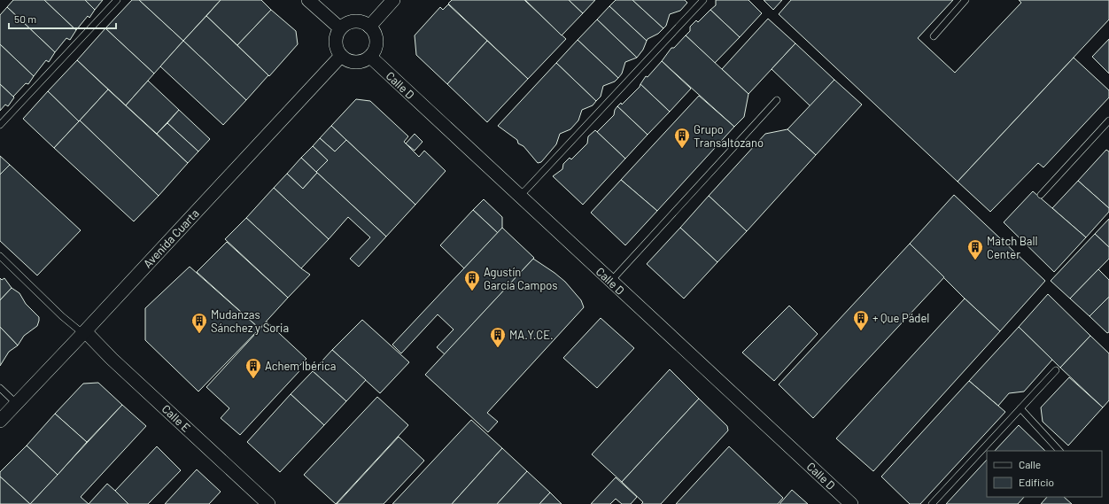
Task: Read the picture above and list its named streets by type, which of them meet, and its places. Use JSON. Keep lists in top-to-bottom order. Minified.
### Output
{"streets":{"street":["Calle D","Avenida Cuarta","Calle E"]},"crossings":[["Calle D","Avenida Cuarta"],["Avenida Cuarta","Calle E"]],"places":{"building":["Grupo Transaltozano","Match Ball Center","Agustín García Campos","+ Que Pádel","Mudanzas Sánchez y Soria","MA.Y.CE.","Achem Ibérica"]},"legend":["Calle","Edificio"],"scale_bar":"50 m"}
